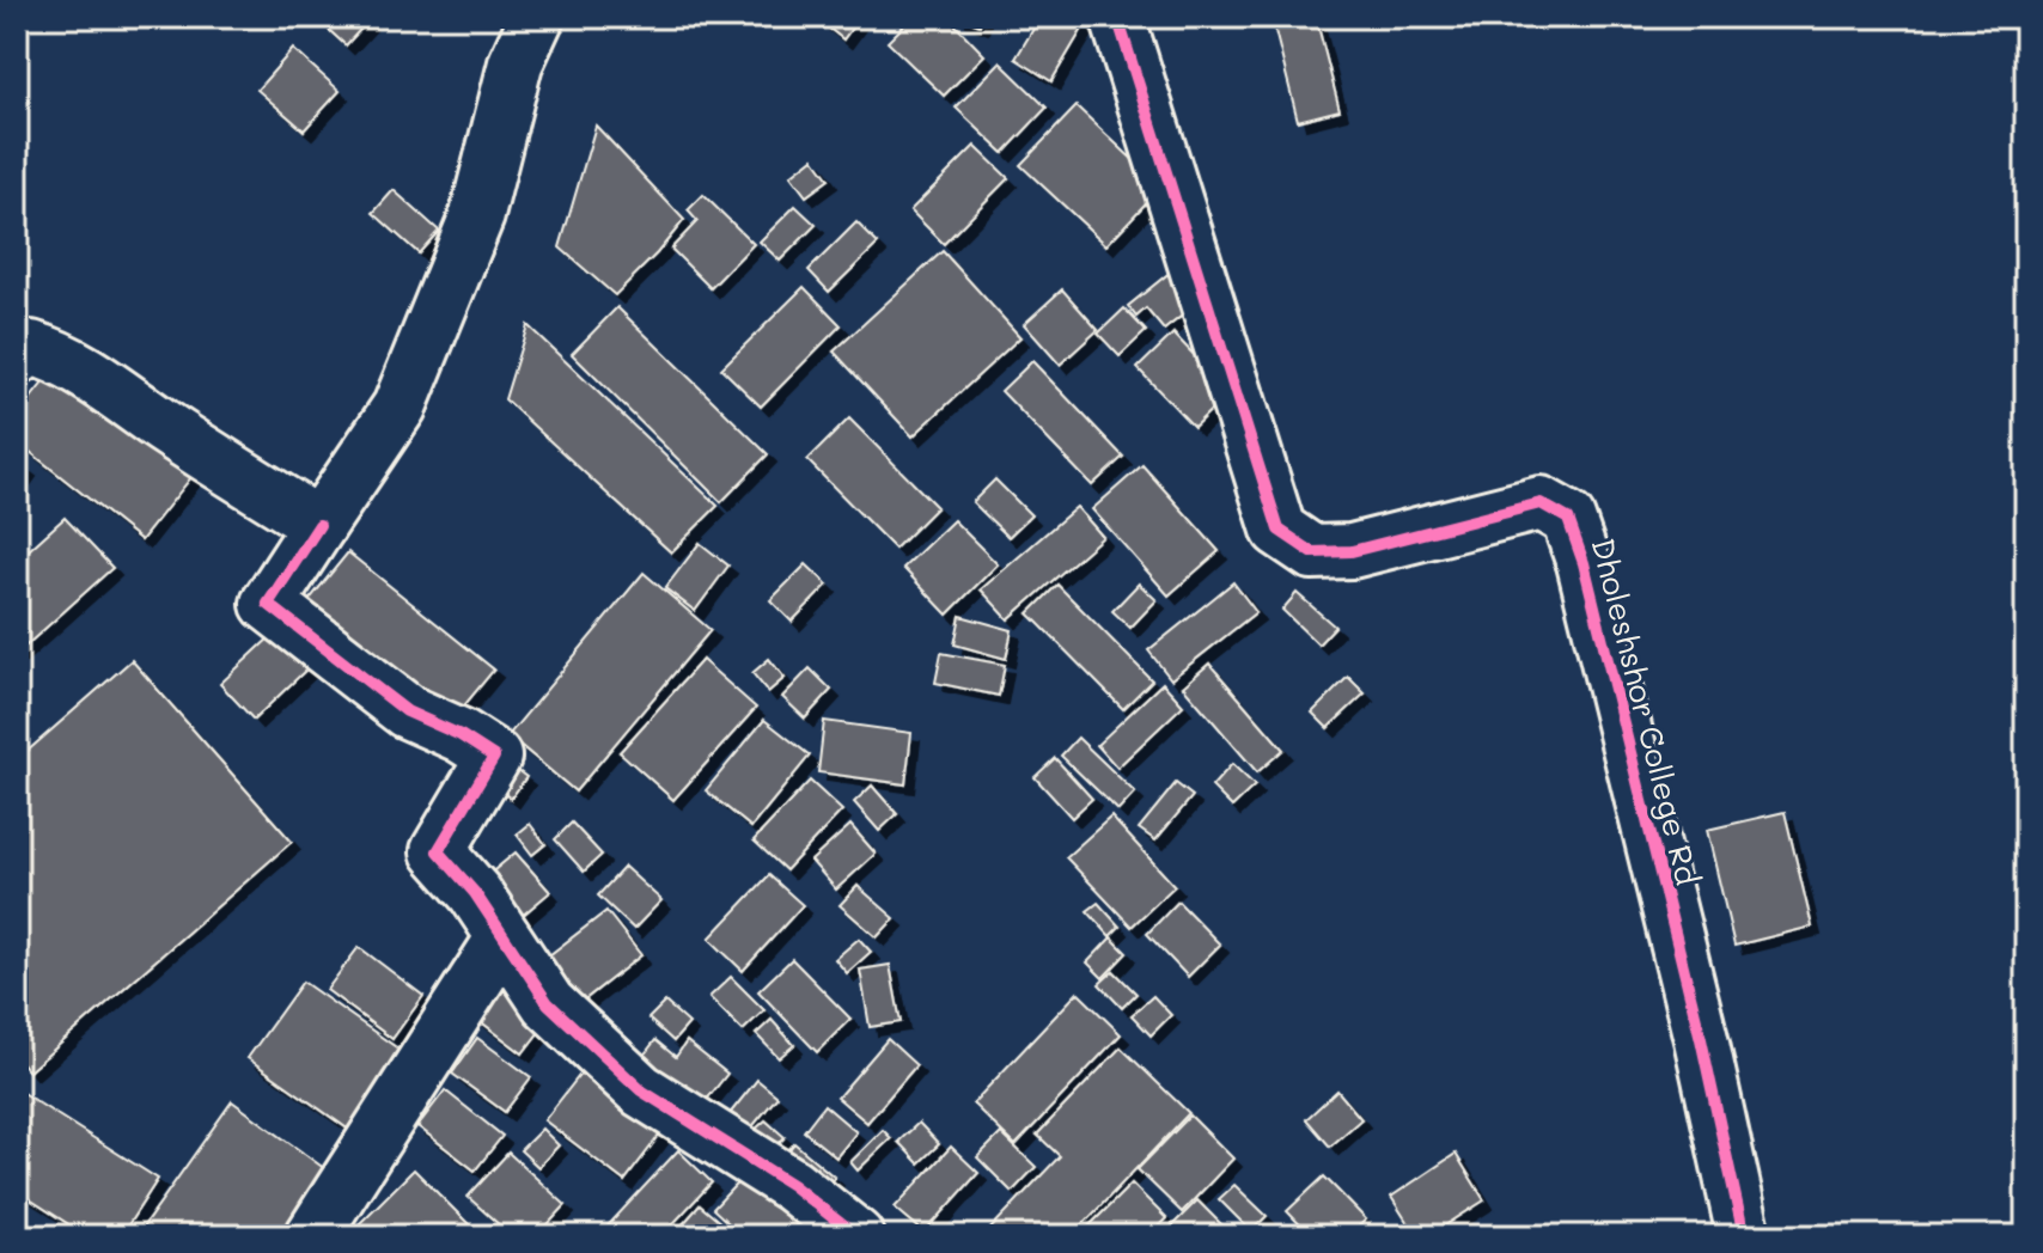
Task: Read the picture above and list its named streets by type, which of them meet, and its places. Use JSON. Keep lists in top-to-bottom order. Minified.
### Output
{"streets":{"street":["Dholeshshor College Rd"]}}
